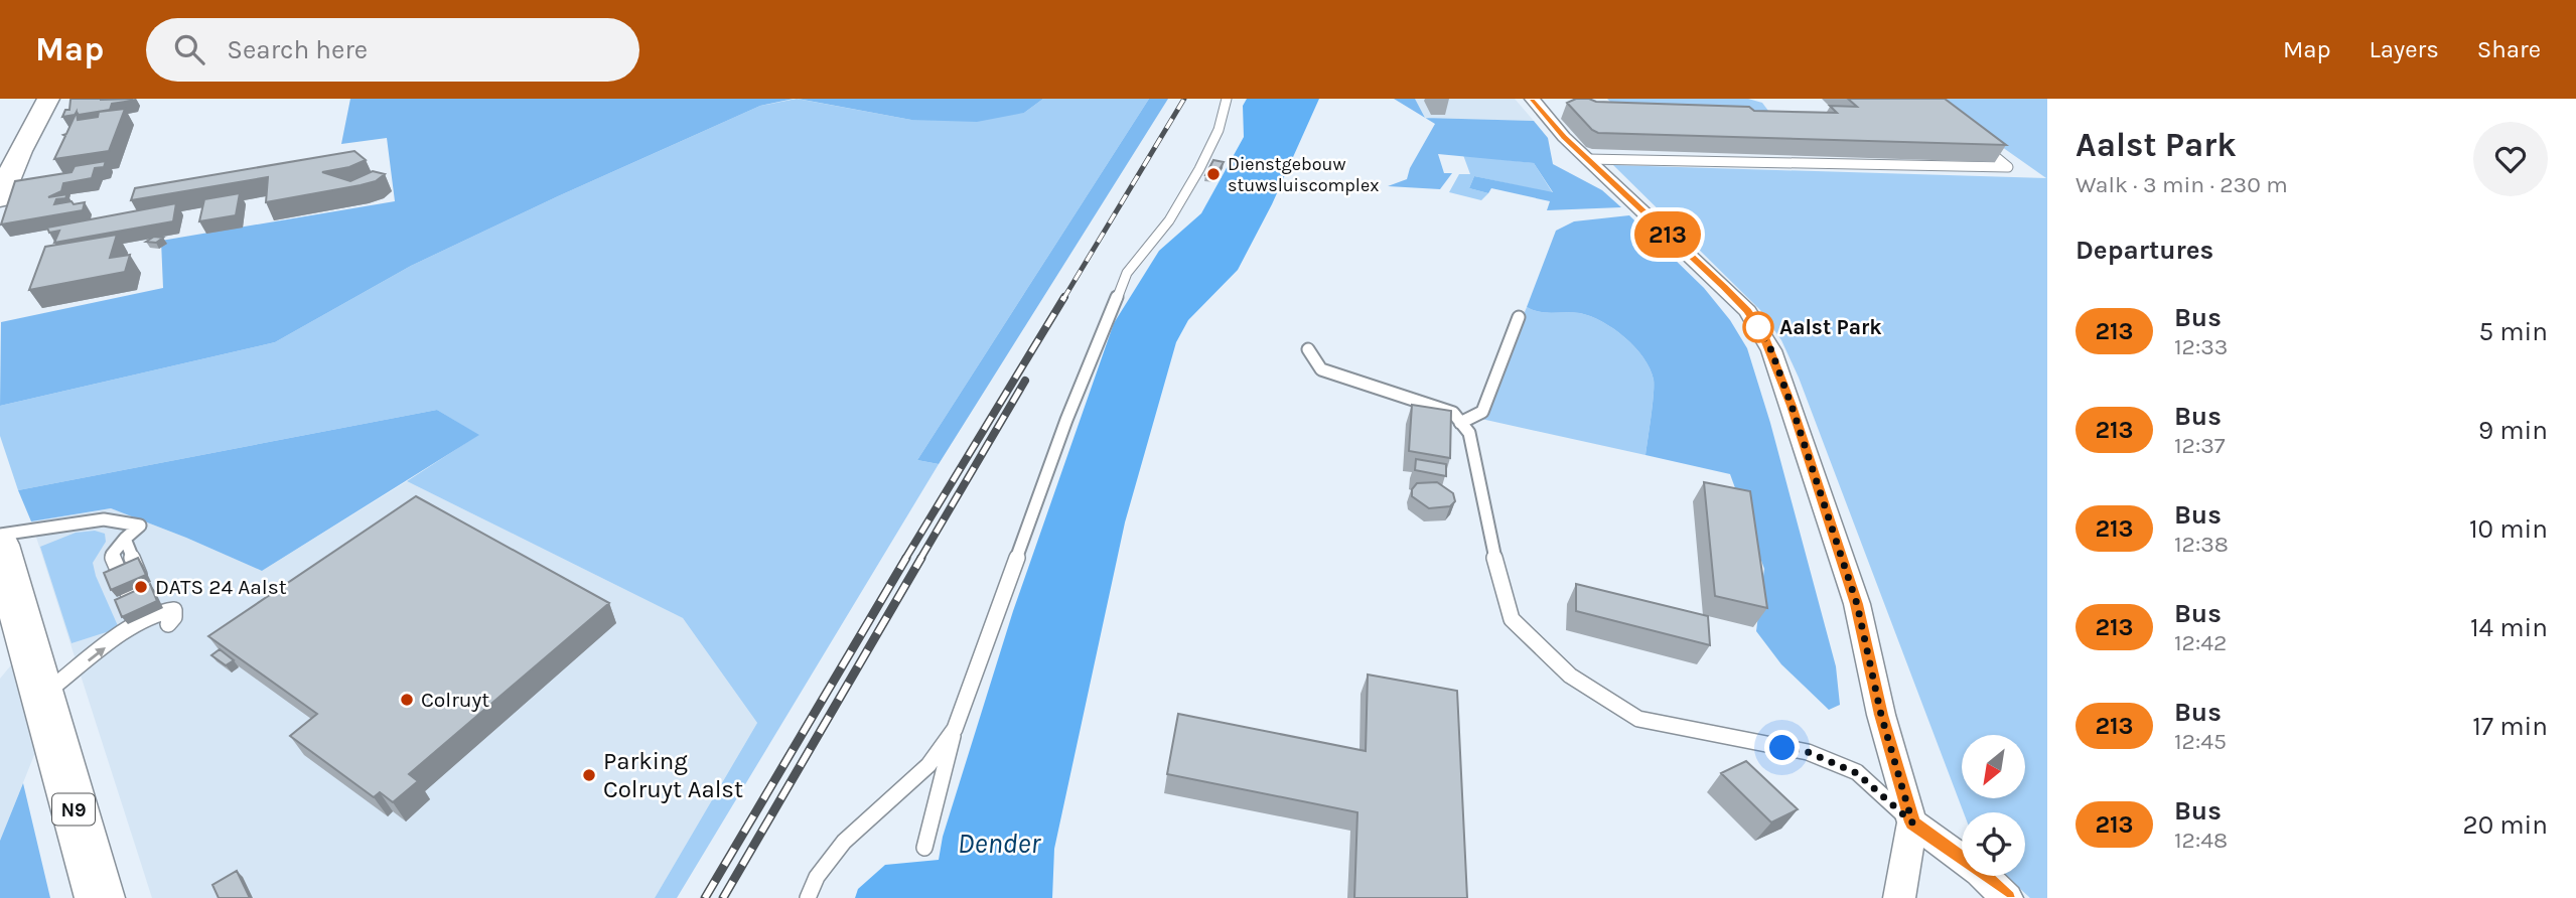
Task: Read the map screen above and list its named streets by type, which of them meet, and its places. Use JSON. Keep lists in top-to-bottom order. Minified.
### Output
{"streets":{"main road":["N9"]},"water":["Dender"],"places":["Dienstgebouw stuwsluiscomplex","Aalst Park","DATS 24 Aalst","Colruyt","Parking Colruyt Aalst"],"lines":["bus line 213"],"north":"bottom left","page":{"header":"Map","search":"Search here","nav":["Map","Layers","Share"],"on_map":"213","heading":[["Aalst Park","Walk · 3 min · 230 m"],"Departures"],"list":[{"mark":"213","name":"Bus","note":"12:33","value":"5 min"},{"mark":"213","name":"Bus","note":"12:37","value":"9 min"},{"mark":"213","name":"Bus","note":"12:38","value":"10 min"},{"mark":"213","name":"Bus","note":"12:42","value":"14 min"},{"mark":"213","name":"Bus","note":"12:45","value":"17 min"},{"mark":"213","name":"Bus","note":"12:48","value":"20 min"}]}}
